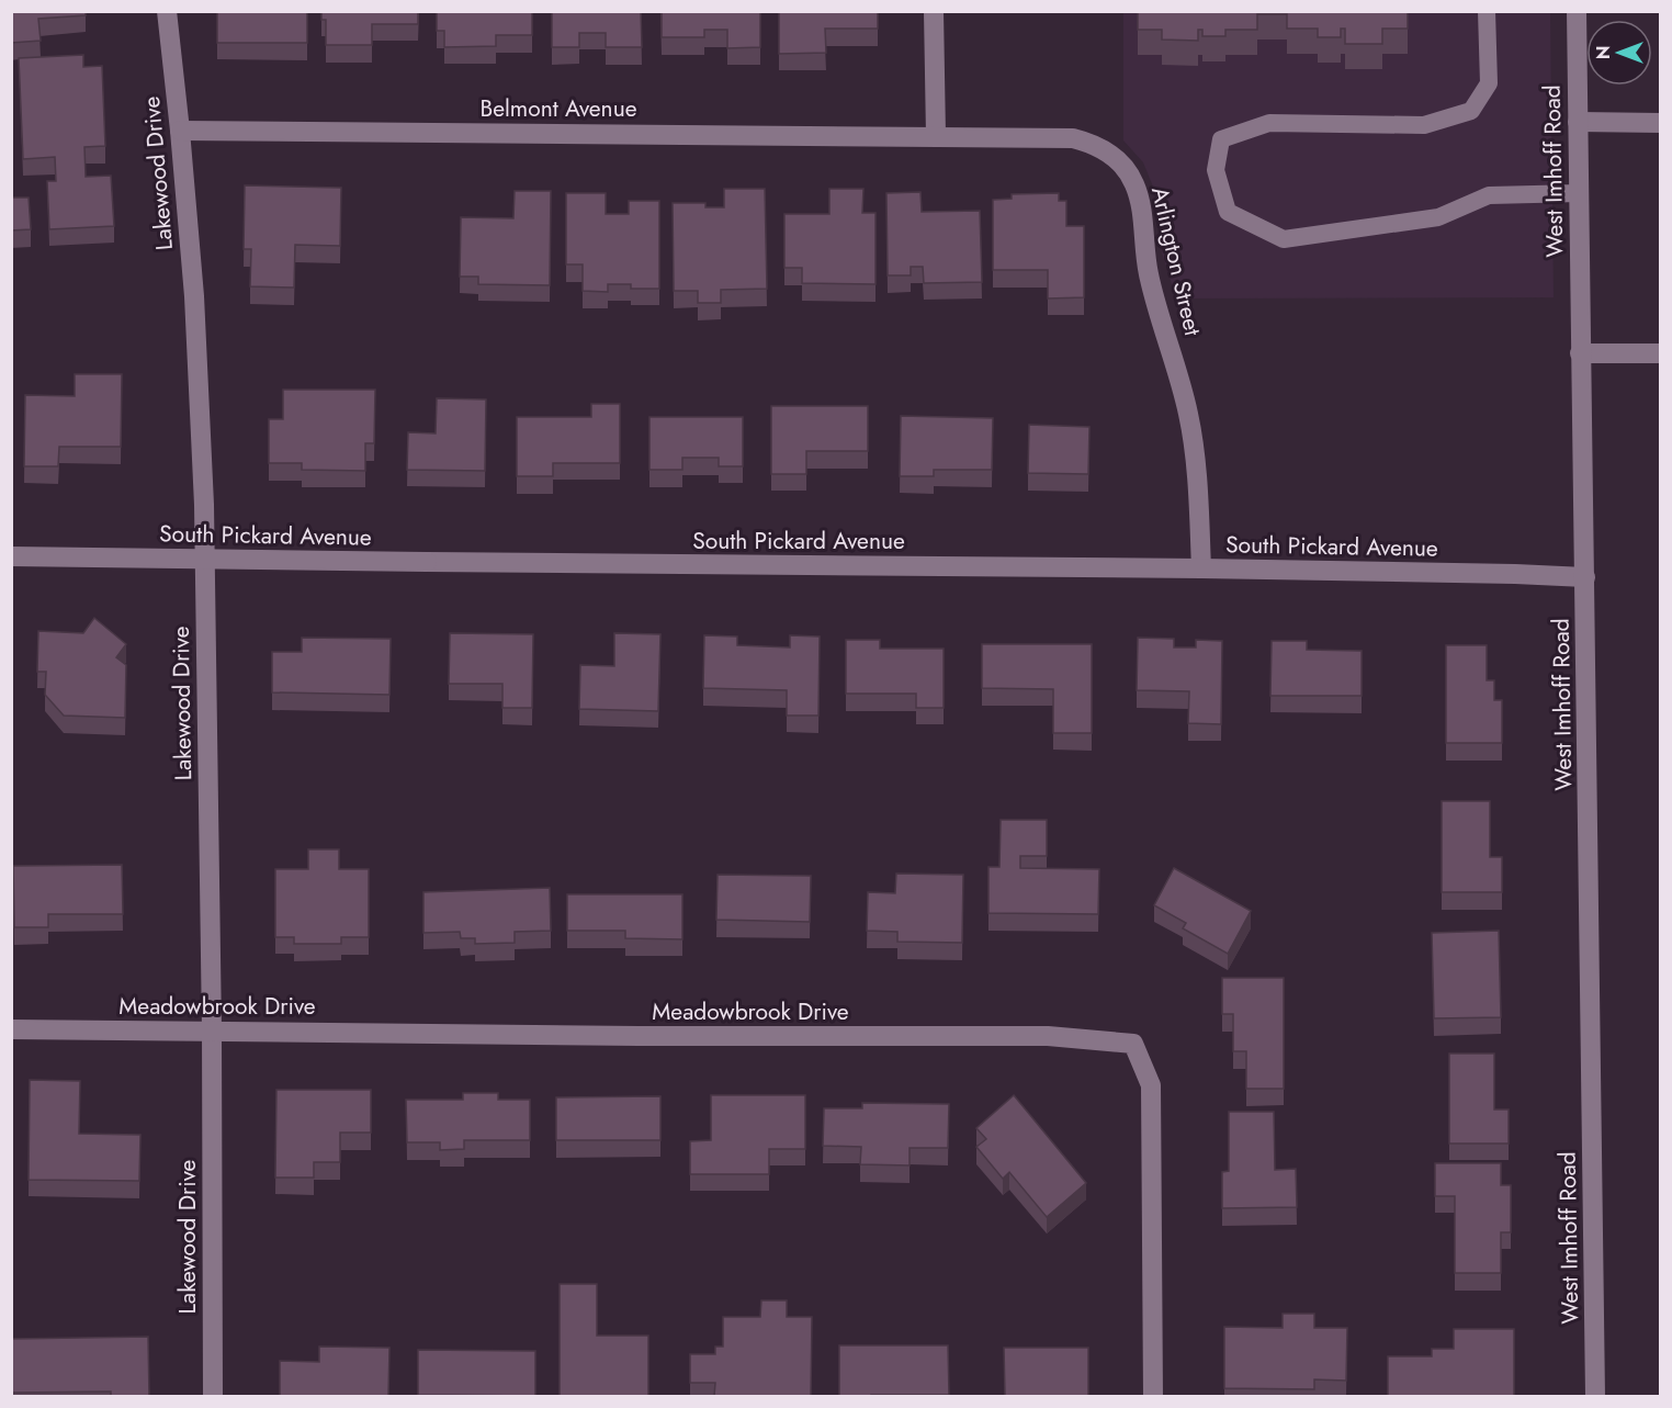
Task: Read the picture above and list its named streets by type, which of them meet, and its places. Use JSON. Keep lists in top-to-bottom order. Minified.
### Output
{"streets":{"street":["Belmont Avenue","West Imhoff Road","Lakewood Drive","Arlington Street","South Pickard Avenue","Meadowbrook Drive"]},"crossings":[["Belmont Avenue","Lakewood Drive"],["Belmont Avenue","Arlington Street"],["West Imhoff Road","South Pickard Avenue"],["Lakewood Drive","South Pickard Avenue"],["Lakewood Drive","Meadowbrook Drive"],["Arlington Street","South Pickard Avenue"]],"north":"left"}
